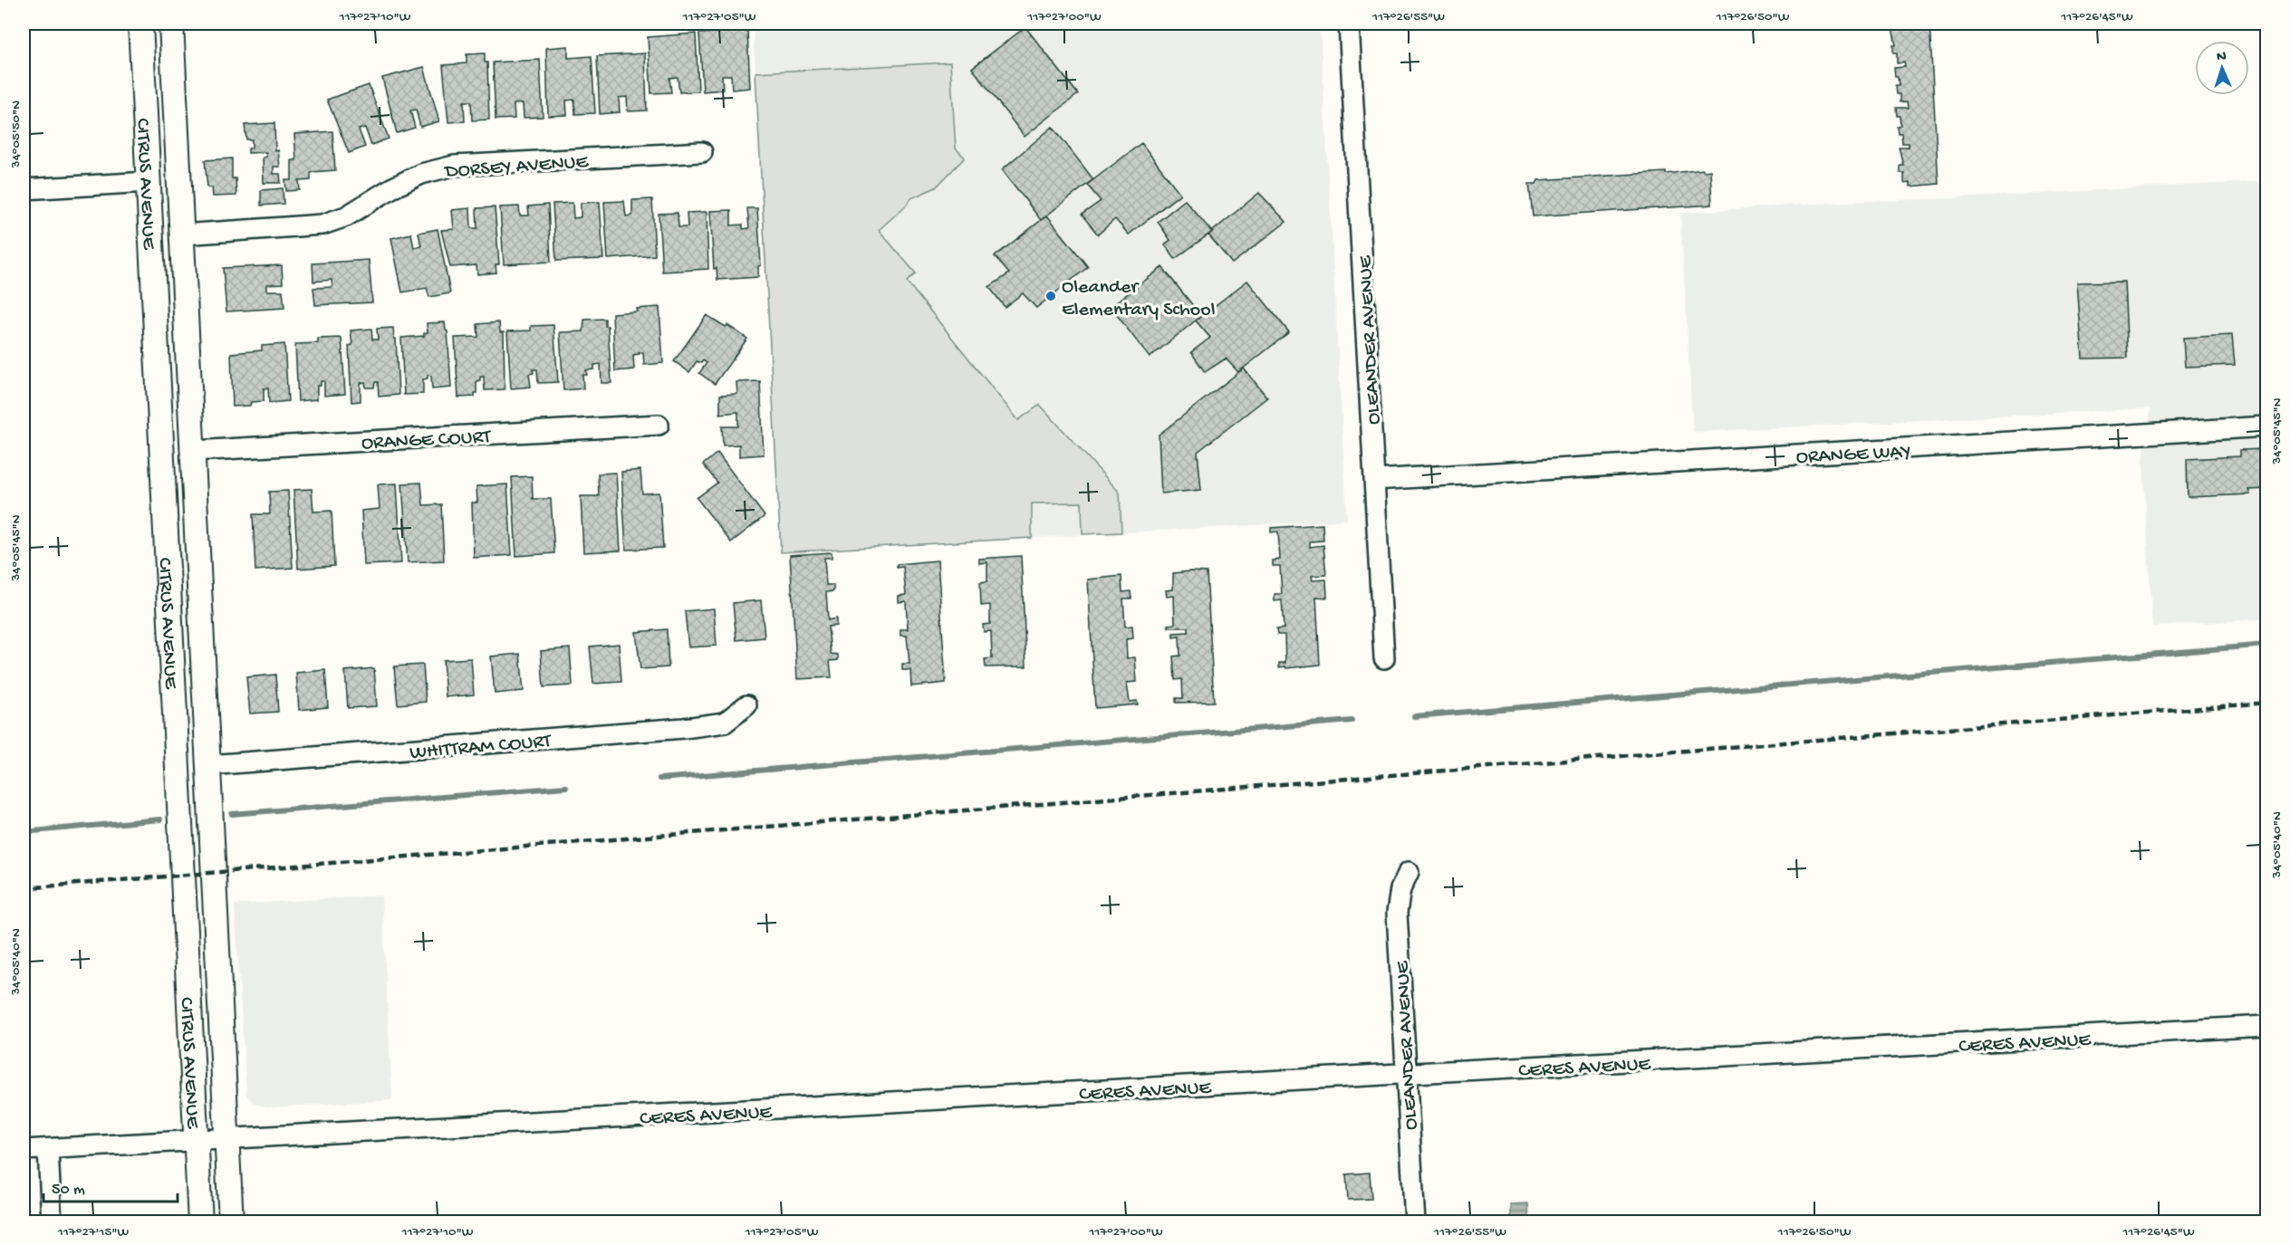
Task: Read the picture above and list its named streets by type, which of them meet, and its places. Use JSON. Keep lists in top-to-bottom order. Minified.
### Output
{"streets":{"main road":["CITRUS AVENUE"],"street":["DORSEY AVENUE","OLEANDER AVENUE","ORANGE COURT","ORANGE WAY","WHITTRAM COURT","CERES AVENUE"]},"crossings":[["DORSEY AVENUE","CITRUS AVENUE"],["CITRUS AVENUE","ORANGE COURT"],["CITRUS AVENUE","WHITTRAM COURT"],["CITRUS AVENUE","CERES AVENUE"],["OLEANDER AVENUE","ORANGE WAY"],["OLEANDER AVENUE","CERES AVENUE"]],"places":["Oleander Elementary School"],"scale_bar":"50 m","north":"top","coordinates":["117°27'10\"W","117°27'05\"W","117°27'00\"W","117°26'55\"W","117°26'50\"W","117°26'45\"W","34°05'50\"N","34°05'45\"N","34°05'40\"N","117°27'15\"W"]}
